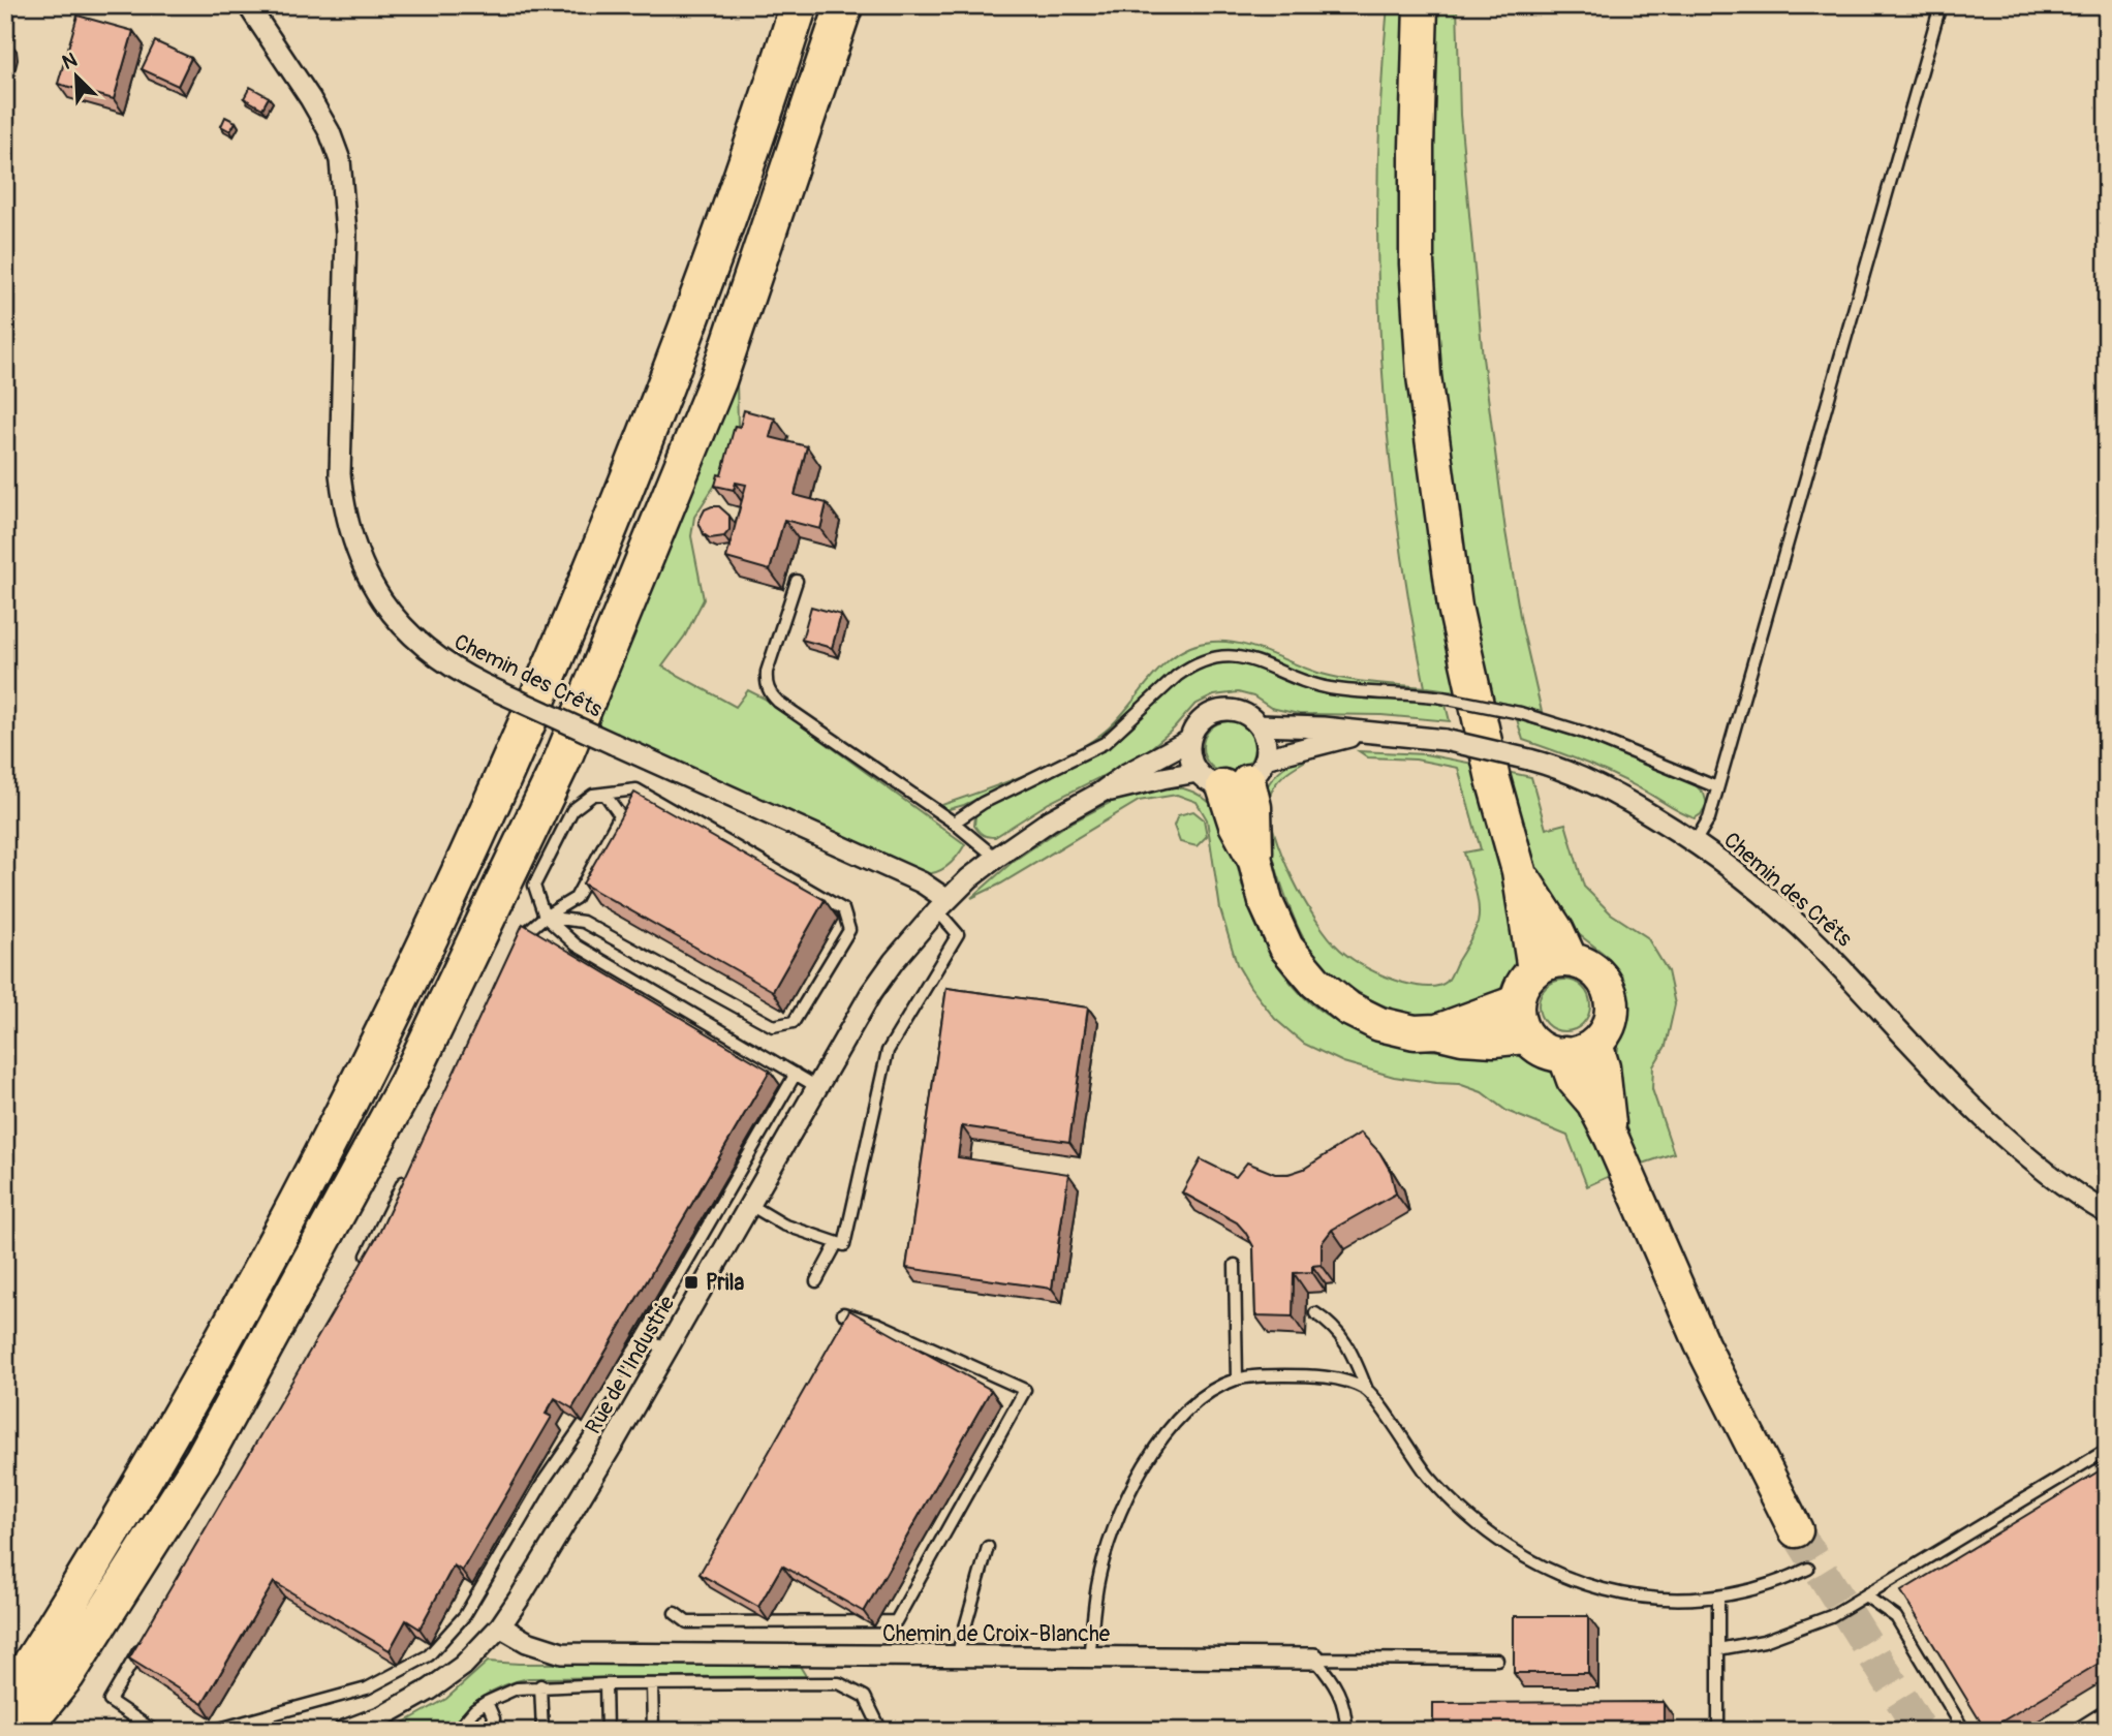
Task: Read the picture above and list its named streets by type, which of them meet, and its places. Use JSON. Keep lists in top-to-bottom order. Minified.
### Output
{"streets":{"street":["Chemin des Crêts","Rue de l'Industrie","Chemin de Croix-Blanche"]},"crossings":[["Chemin des Crêts","Rue de l'Industrie"],["Rue de l'Industrie","Chemin de Croix-Blanche"]],"places":{"transit":["Prila"]},"north":"top left"}
